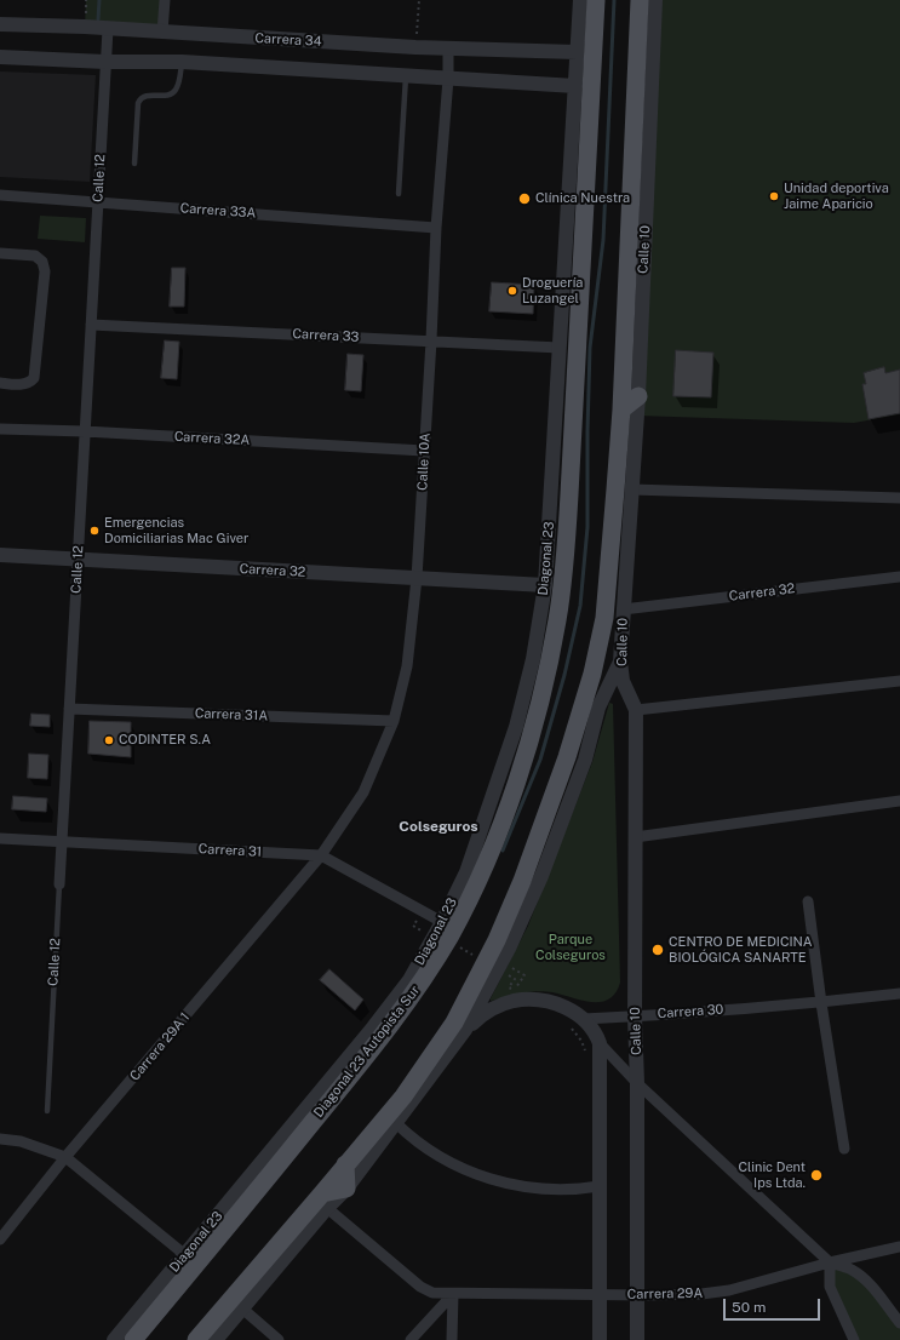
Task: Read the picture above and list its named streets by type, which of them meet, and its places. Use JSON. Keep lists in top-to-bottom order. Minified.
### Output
{"streets":{"main road":["Calle 10","Diagonal 23 Autopista Sur"],"street":["Carrera 34","Calle 12","Carrera 33A","Carrera 33","Carrera 32A","Calle 10A","Diagonal 23","Carrera 32","Carrera 31A","Carrera 31","Carrera 30","Carrera 29A 1","Carrera 29A"]},"crossings":[["Carrera 34","Calle 12"],["Carrera 34","Calle 10A"],["Calle 12","Carrera 33A"],["Calle 12","Carrera 33"],["Calle 12","Carrera 32A"],["Calle 12","Carrera 32"],["Calle 12","Carrera 31A"],["Calle 12","Carrera 31"],["Carrera 33A","Calle 10A"],["Calle 10","Carrera 32"],["Calle 10","Carrera 30"],["Calle 10","Carrera 29A"],["Carrera 33","Calle 10A"],["Carrera 33","Diagonal 23"],["Carrera 32A","Calle 10A"],["Calle 10A","Carrera 32"],["Calle 10A","Carrera 31A"],["Calle 10A","Carrera 31"],["Calle 10A","Carrera 29A 1"],["Diagonal 23","Carrera 32"],["Diagonal 23","Carrera 31"],["Carrera 31","Carrera 29A 1"]],"districts":["Colseguros"],"parks":["Parque Colseguros"],"places":["Unidad deportiva Jaime Aparicio","Clínica Nuestra","Droguería Luzangel","Emergencias Domiciliarias Mac Giver","CODINTER S.A","CENTRO DE MEDICINA BIOLÓGICA SANARTE","Clinic Dent Ips Ltda."],"scale_bar":"50 m"}
